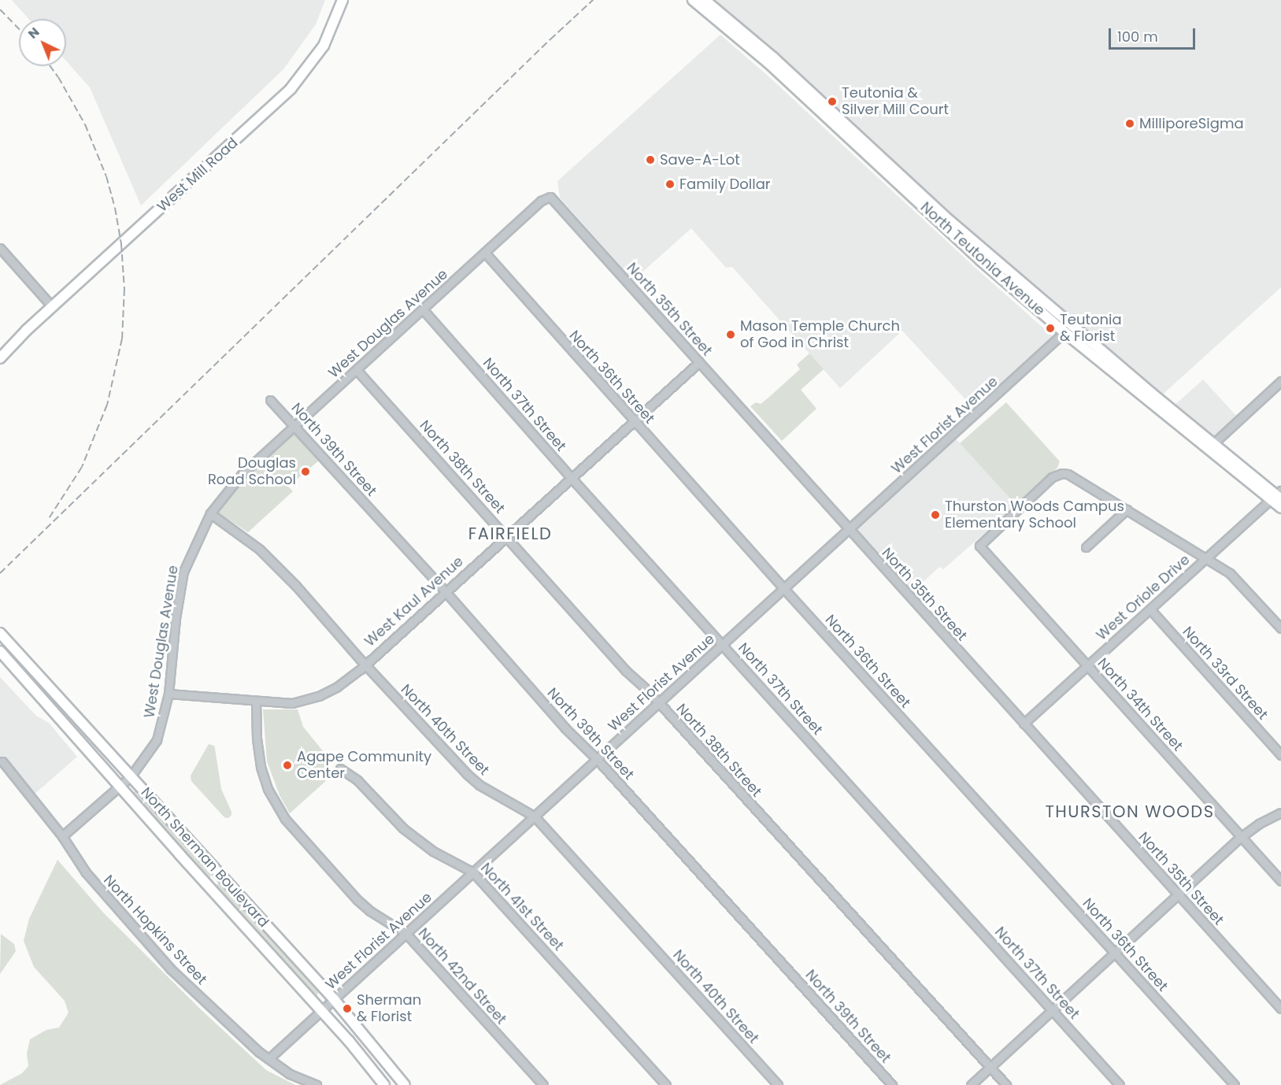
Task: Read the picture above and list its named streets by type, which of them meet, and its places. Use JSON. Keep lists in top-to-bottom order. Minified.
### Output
{"streets":{"main road":["West Mill Road","North Teutonia Avenue","North Sherman Boulevard"],"street":["North 35th Street","West Douglas Avenue","North 36th Street","North 37th Street","West Florist Avenue","North 39th Street","North 38th Street","West Oriole Drive","West Kaul Avenue","North 33rd Street","North 34th Street","North 40th Street","North 41st Street","North Hopkins Street","North 42nd Street"]},"crossings":[["North Teutonia Avenue","West Florist Avenue"],["North Teutonia Avenue","West Oriole Drive"],["North 35th Street","West Douglas Avenue"],["North 35th Street","West Florist Avenue"],["North 35th Street","West Oriole Drive"],["North 35th Street","West Kaul Avenue"],["West Douglas Avenue","North 36th Street"],["West Douglas Avenue","North 37th Street"],["West Douglas Avenue","North 39th Street"],["West Douglas Avenue","North 38th Street"],["West Douglas Avenue","West Kaul Avenue"],["West Douglas Avenue","North 40th Street"],["West Douglas Avenue","North Sherman Boulevard"],["West Douglas Avenue","North Hopkins Street"],["North 36th Street","West Florist Avenue"],["North 36th Street","West Kaul Avenue"],["North 37th Street","West Florist Avenue"],["North 37th Street","West Kaul Avenue"],["West Florist Avenue","North 39th Street"],["West Florist Avenue","North 38th Street"],["West Florist Avenue","North 40th Street"],["West Florist Avenue","North Sherman Boulevard"],["West Florist Avenue","North 41st Street"],["West Florist Avenue","North Hopkins Street"],["West Florist Avenue","North 42nd Street"],["North 39th Street","West Kaul Avenue"],["North 38th Street","West Kaul Avenue"],["West Oriole Drive","North 33rd Street"],["West Oriole Drive","North 34th Street"],["West Kaul Avenue","North 40th Street"],["West Kaul Avenue","North 42nd Street"]],"districts":["FAIRFIELD","THURSTON WOODS"],"places":["Teutonia & Silver Mill Court","MilliporeSigma","Save-A-Lot","Family Dollar","Teutonia & Florist","Mason Temple Church of God in Christ","Douglas Road School","Thurston Woods Campus Elementary School","Agape Community Center","Sherman & Florist"],"scale_bar":"100 m","north":"top left"}
